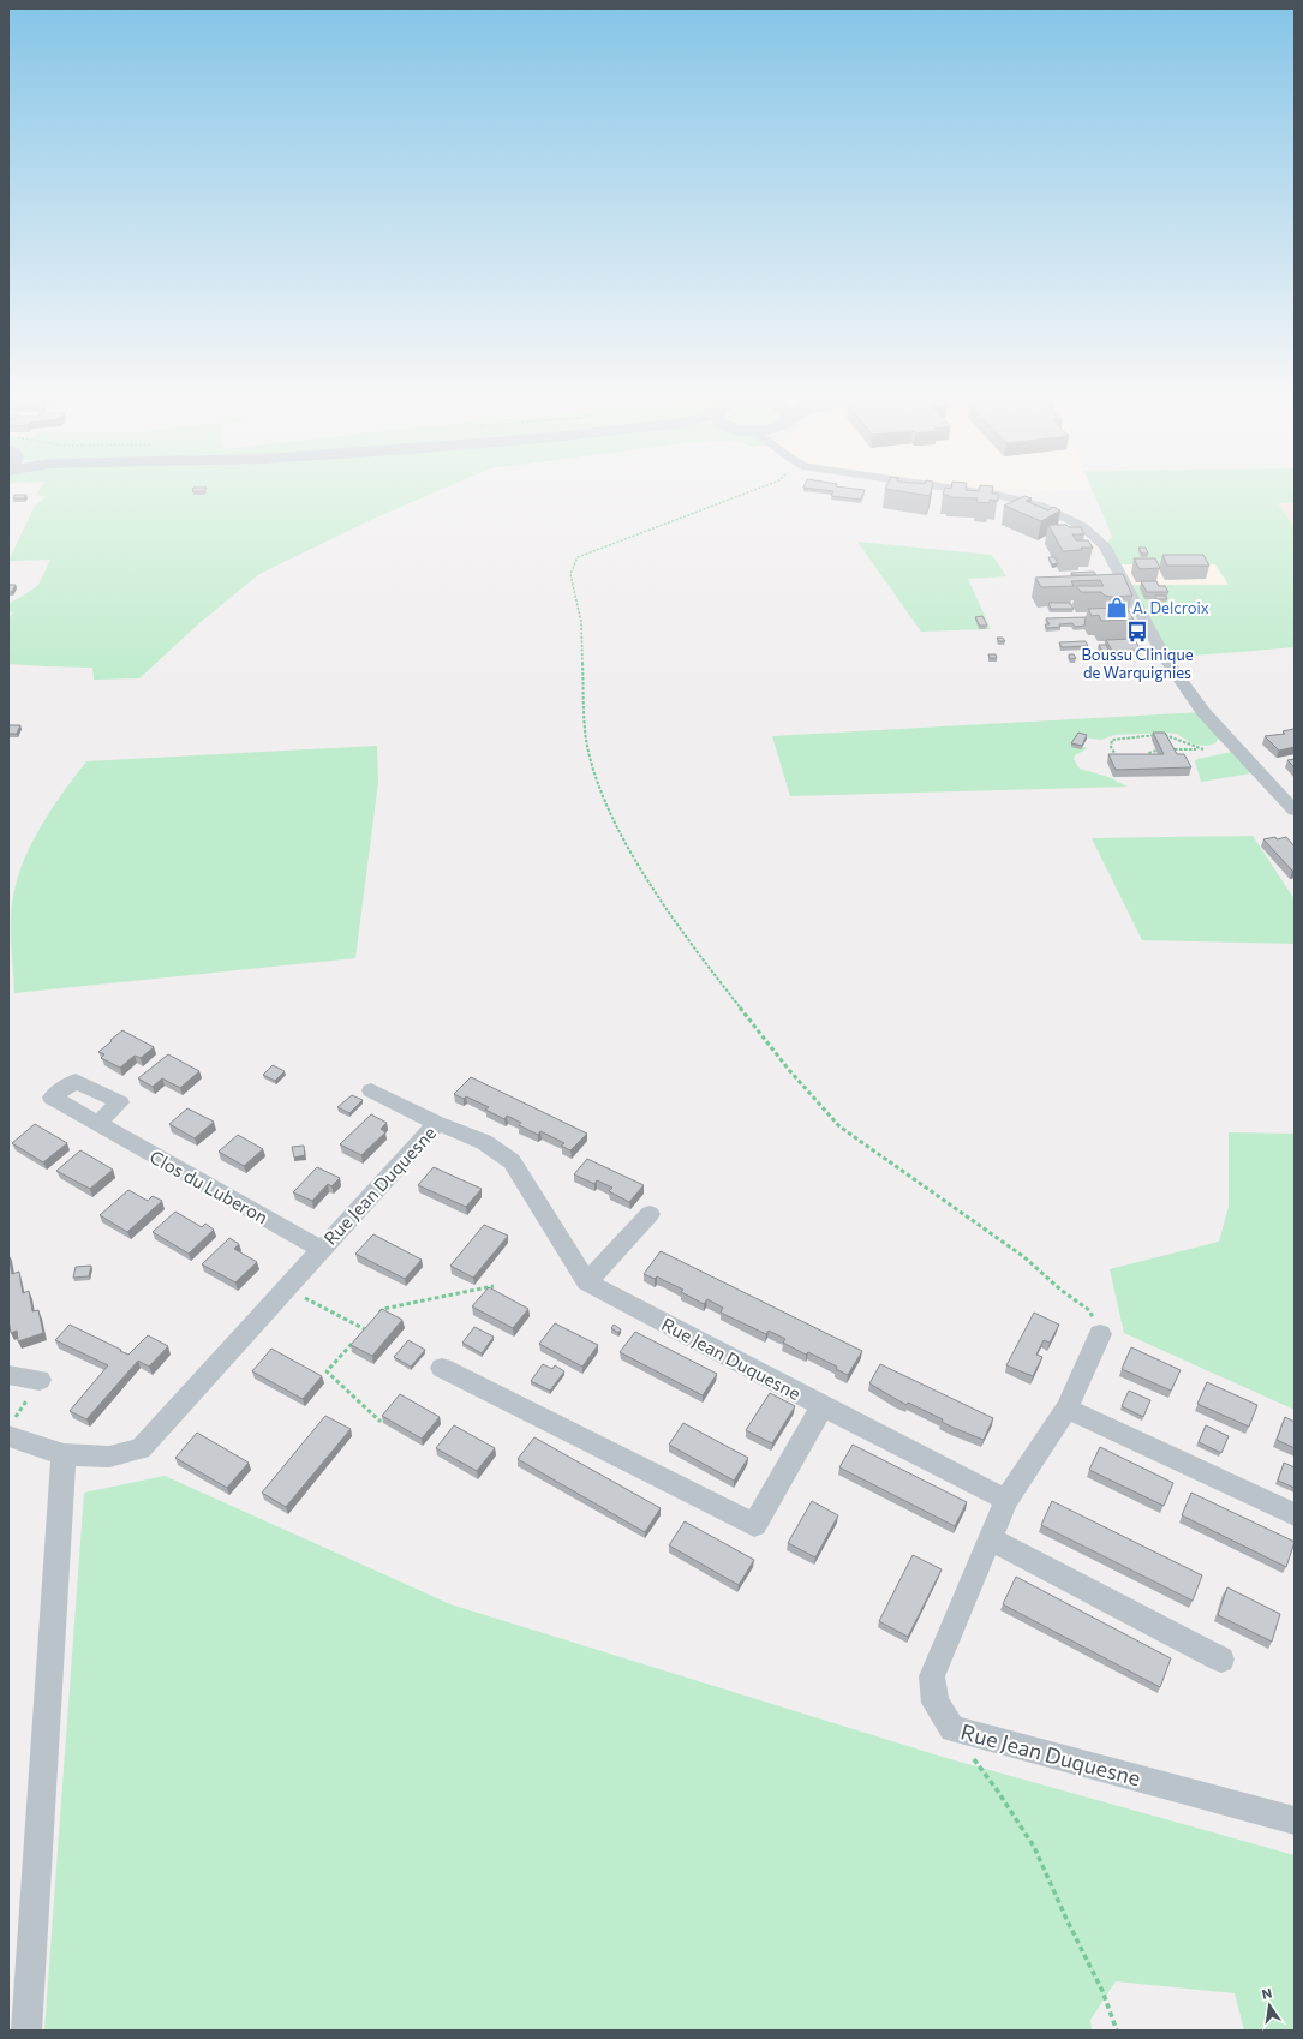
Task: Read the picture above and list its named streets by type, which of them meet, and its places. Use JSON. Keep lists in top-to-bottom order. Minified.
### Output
{"streets":{"street":["Rue Jean Duquesne","Clos du Luberon"]},"crossings":[["Rue Jean Duquesne","Clos du Luberon"]],"places":{"shop":["A. Delcroix"],"bus stop":["Boussu Clinique de Warquignies"]},"north":"top"}
